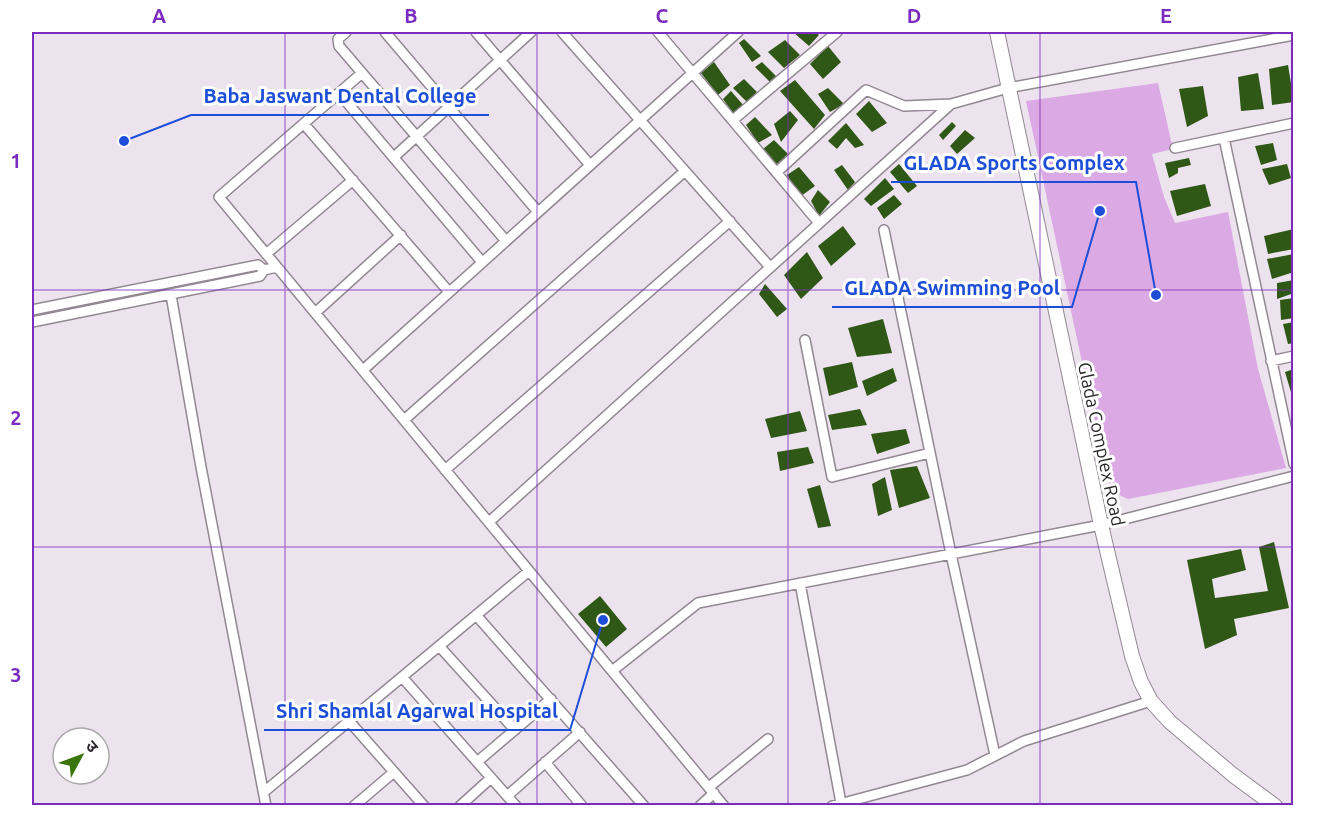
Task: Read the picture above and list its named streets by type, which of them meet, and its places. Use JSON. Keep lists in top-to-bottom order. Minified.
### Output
{"streets":{"street":["Glada Complex Road"]},"places":["Baba Jaswant Dental College","GLADA Swimming Pool","GLADA Sports Complex","Shri Shamlal Agarwal Hospital"],"north":"top right","grid":{"columns":["A","B","C","D","E"],"rows":["1","2","3"]}}
